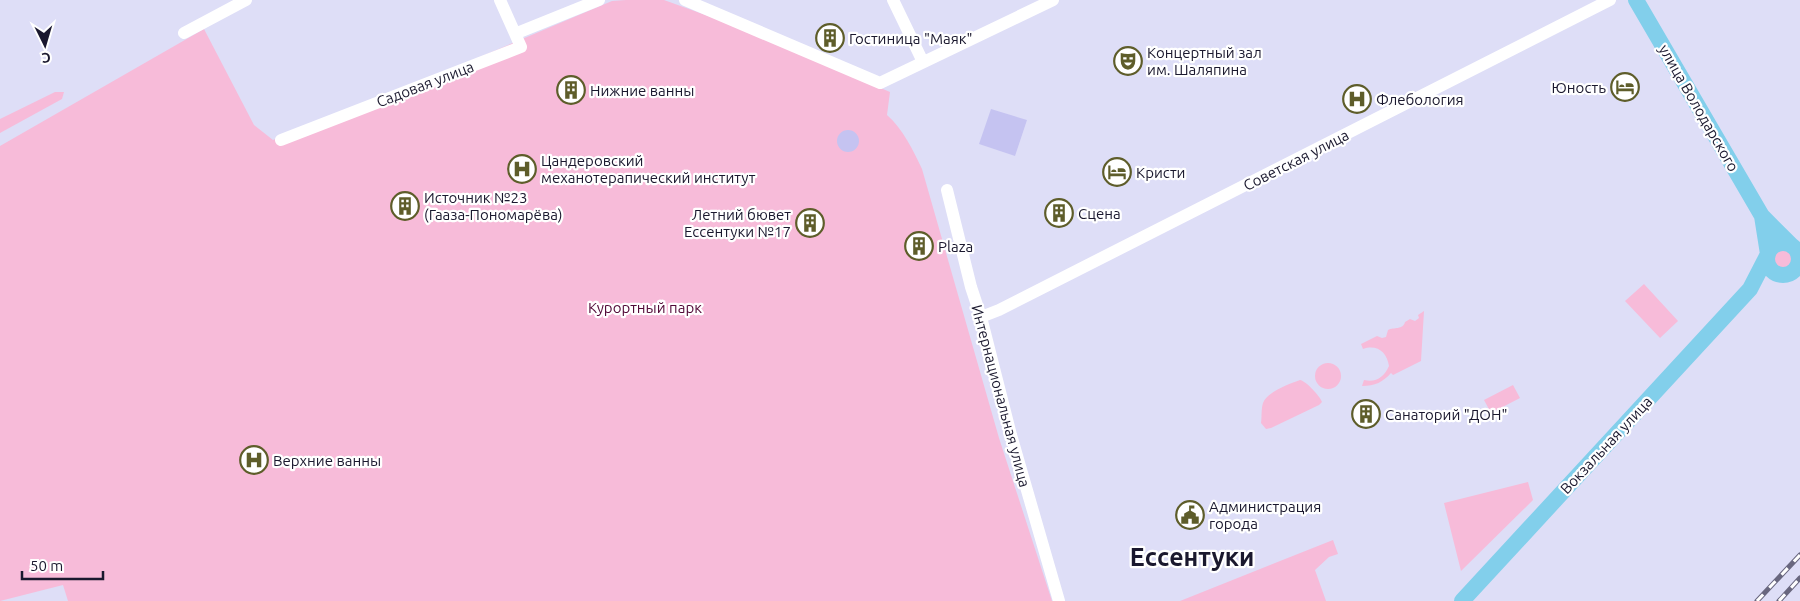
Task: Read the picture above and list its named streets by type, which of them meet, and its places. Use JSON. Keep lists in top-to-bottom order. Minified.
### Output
{"streets":{"main road":["улица Володарского","Вокзальная улица"],"street":["Садовая улица","Советская улица","Интернациональная улица"]},"crossings":[["Советская улица","Интернациональная улица"]],"districts":["Ессентуки"],"parks":["Курортный парк"],"places":{"building":["Гостиница \"Маяк\"","Нижние ванны","Источник №23 (Гааза-Пономарёва)","Сцена","Летний бювет Ессентуки №17","Plaza","Санаторий \"ДОН\""],"theatre":["Концертный зал им. Шаляпина"],"hotel":["Юность","Кристи"],"hospital":["Флебология","Цандеровский механотерапический институт","Верхние ванны"],"public building":["Администрация города"]},"scale_bar":"50 m","north":"bottom"}
